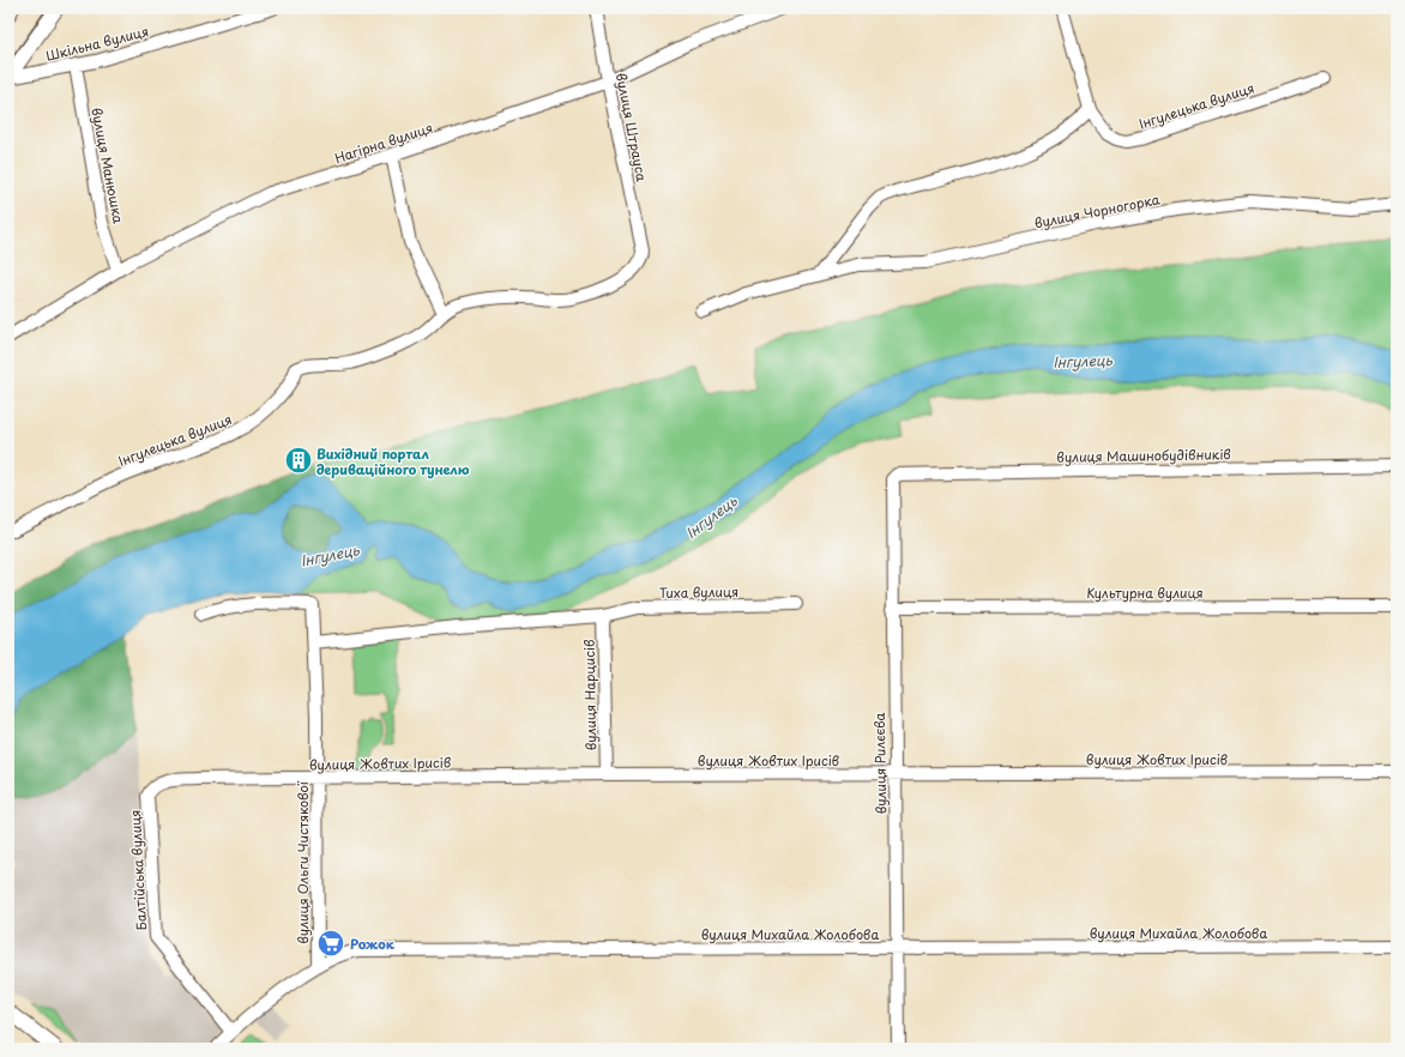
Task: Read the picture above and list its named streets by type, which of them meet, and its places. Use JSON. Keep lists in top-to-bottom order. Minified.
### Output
{"streets":{"street":["Шкільна вулиця","Інгулецька вулиця","вулиця Штрауса","Нагірна вулиця","вулиця Манюшка","вулиця Чорногорка","вулиця Машинобудівників","Тиха вулиця","Культурна вулиця","вулиця Нарцисів","вулиця Жовтих Ірисів","вулиця Рилєєва","вулиця Ольги Чистякової","Балтійська вулиця","вулиця Михайла Жолобова"]},"crossings":[["Шкільна вулиця","вулиця Манюшка"],["Інгулецька вулиця","вулиця Штрауса"],["вулиця Штрауса","Нагірна вулиця"],["Нагірна вулиця","вулиця Манюшка"],["вулиця Машинобудівників","вулиця Рилєєва"],["Тиха вулиця","вулиця Нарцисів"],["Культурна вулиця","вулиця Рилєєва"],["вулиця Нарцисів","вулиця Жовтих Ірисів"],["вулиця Жовтих Ірисів","вулиця Рилєєва"],["вулиця Жовтих Ірисів","вулиця Ольги Чистякової"],["вулиця Жовтих Ірисів","Балтійська вулиця"],["вулиця Рилєєва","вулиця Михайла Жолобова"],["вулиця Ольги Чистякової","вулиця Михайла Жолобова"],["Балтійська вулиця","вулиця Михайла Жолобова"]],"water":["Інгулець"],"places":{"building":["Вихідний портал дериваційного тунелю"],"supermarket":["Рожок"]}}
